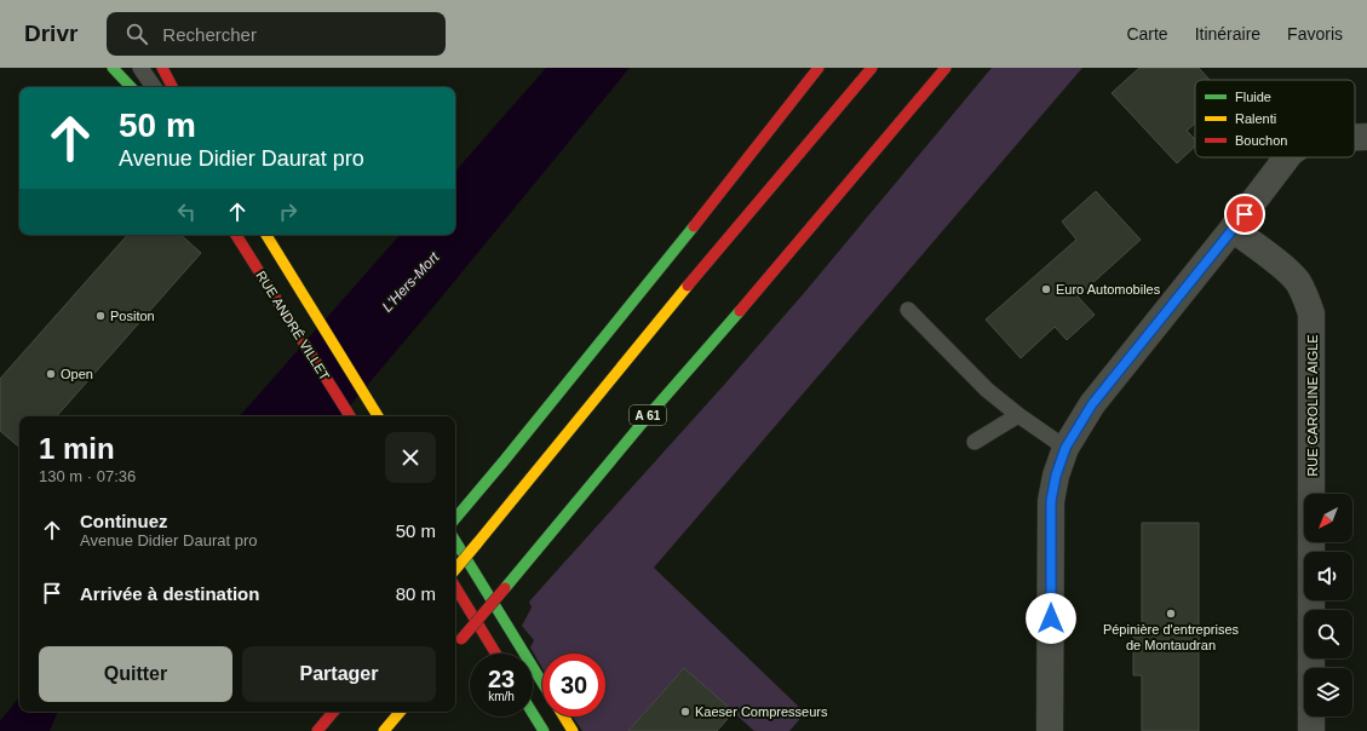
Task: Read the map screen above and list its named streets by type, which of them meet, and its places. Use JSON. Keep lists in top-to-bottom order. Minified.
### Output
{"streets":{"main road":["RUE ANDRÉ VILLET","A 61"],"street":["RUE CAROLINE AIGLE"]},"water":["L'Hers-Mort"],"places":["Euro Automobiles","Positon","Open","Pépinière d'entreprises de Montaudran","Kaeser Compresseurs"],"legend":["Fluide","Ralenti","Bouchon"],"north":"bottom left","page":{"header":"Drivr","search":"Rechercher","nav":["Carte","Itinéraire","Favoris"],"turn":["50 m","Avenue Didier Daurat pro"],"heading":["1 min","130 m · 07:36"],"list":[{"name":"Continuez","note":"Avenue Didier Daurat pro","value":"50 m"},{"name":"Arrivée à destination","value":"80 m"}],"buttons":["Quitter","Partager"],"speed":"23 km/h","limit":"30"}}
